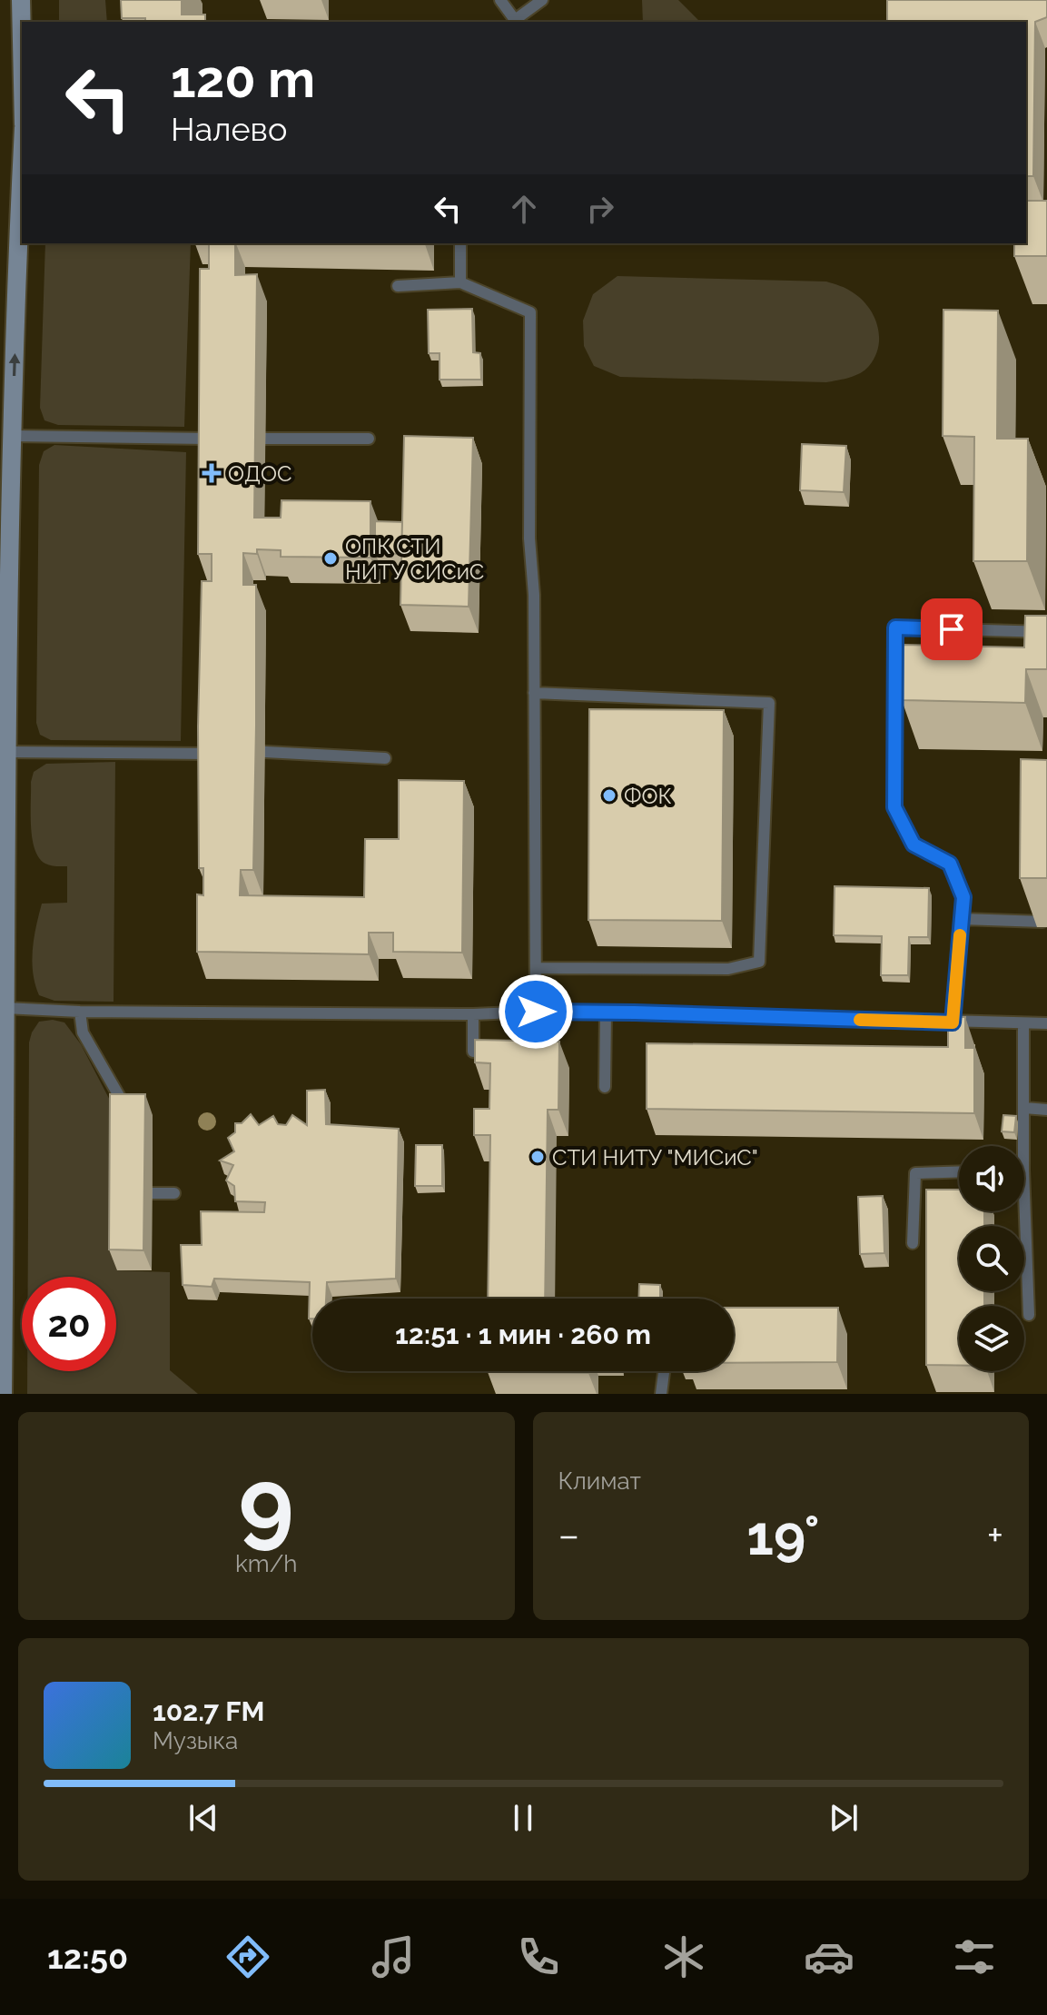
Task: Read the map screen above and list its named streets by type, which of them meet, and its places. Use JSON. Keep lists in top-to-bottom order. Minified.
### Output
{"places":{"health":["ОДОС"],"other":["ОПК СТИ НИТУ СИСиС","ФОК","СТИ НИТУ \"МИСиС\""]},"page":{"turn":["120 m","Налево"],"limit":"20","trip":"12:51 · 1 мин · 260 m","tile":[["9","km/h"],"Климат"],"heat":["−","19°","+"],"song":["102.7 FM","Музыка"],"tabs":"12:50"}}
